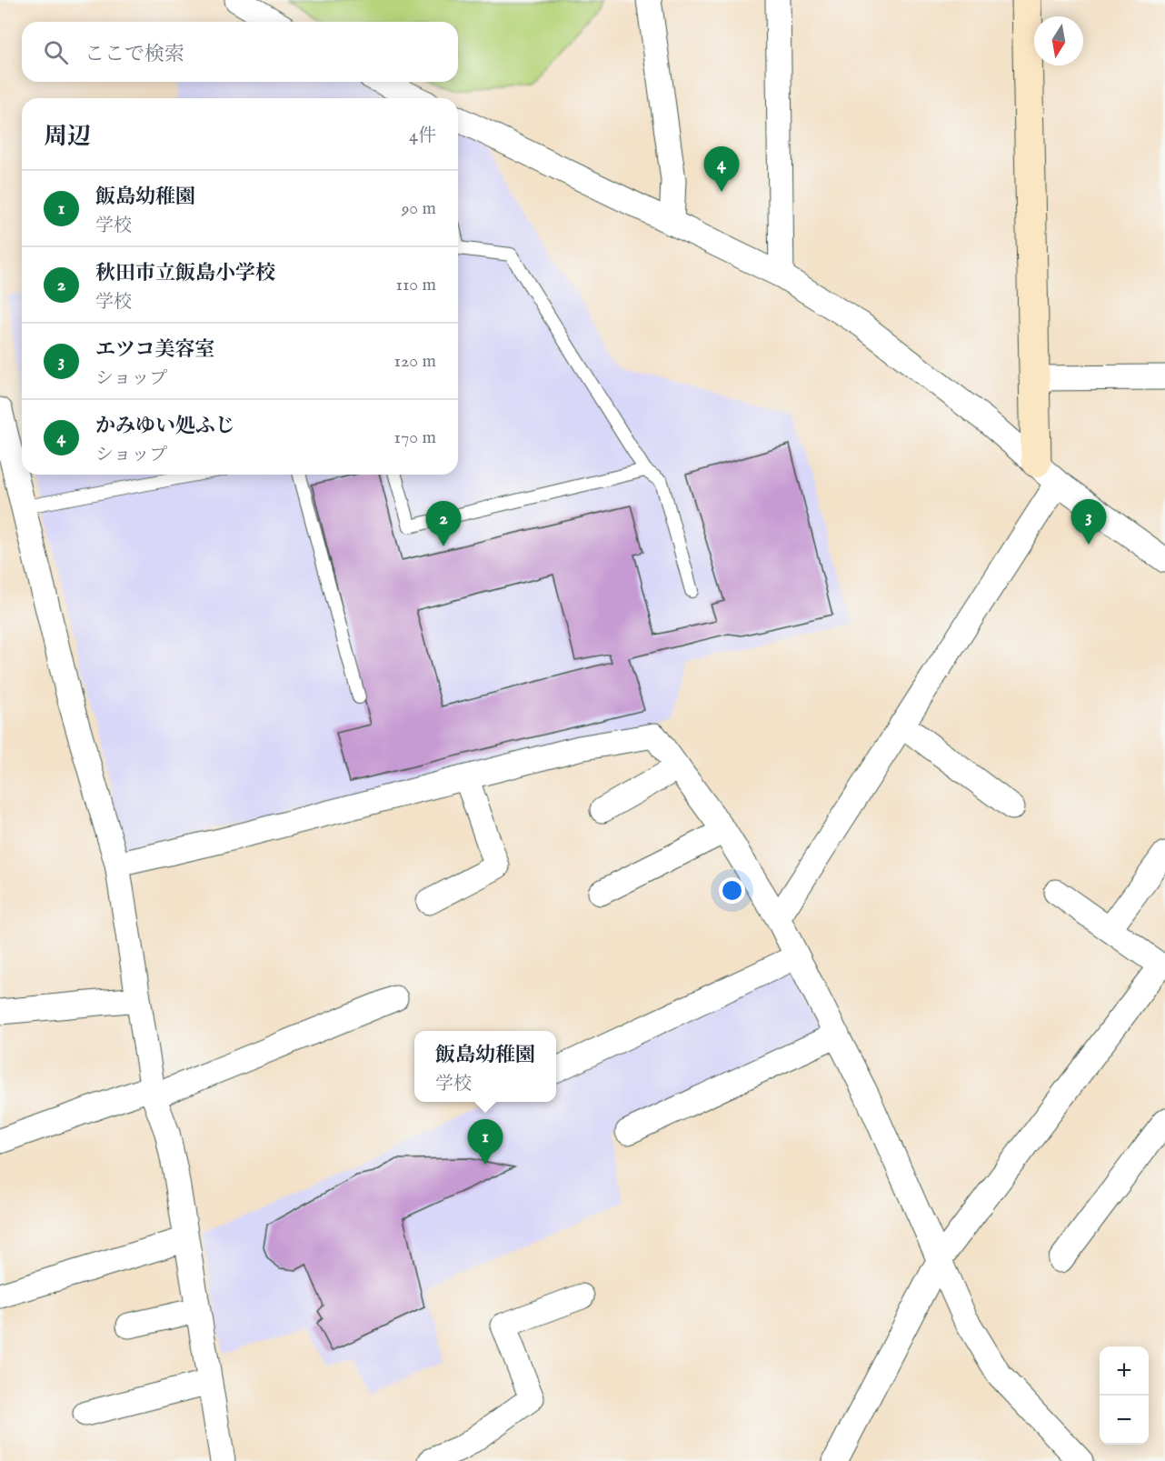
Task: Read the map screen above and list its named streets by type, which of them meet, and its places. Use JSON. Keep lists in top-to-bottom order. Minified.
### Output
{"north":"bottom","page":{"search":"ここで検索","heading":["周辺","4件"],"pins":["4","3","2","1"],"list":[{"mark":"1","name":"飯島幼稚園","note":"学校","value":"90 m"},{"mark":"2","name":"秋田市立飯島小学校","note":"学校","value":"110 m"},{"mark":"3","name":"エツコ美容室","note":"ショップ","value":"120 m"},{"mark":"4","name":"かみゆい処ふじ","note":"ショップ","value":"170 m"}],"popup":["飯島幼稚園","学校"],"map_buttons":["+","−"]}}
